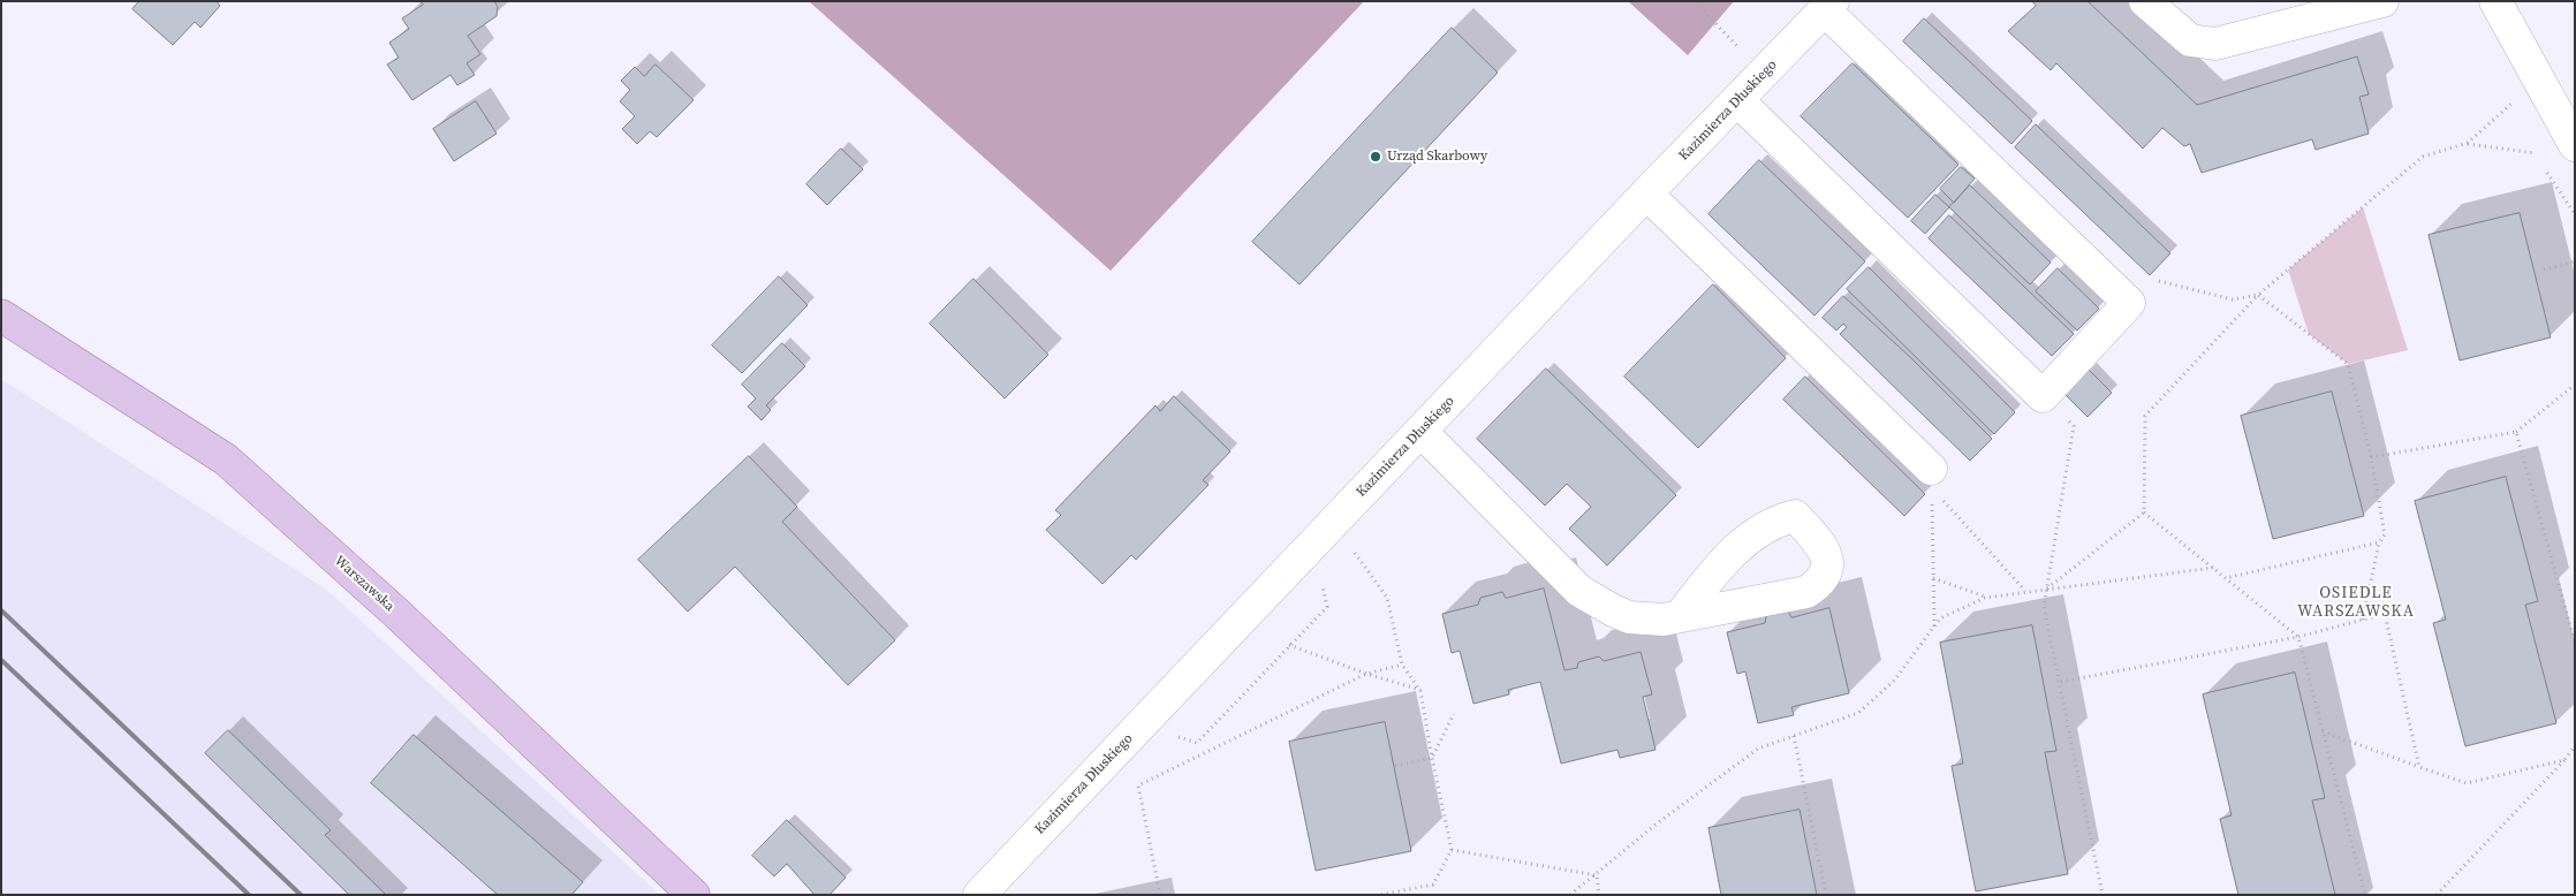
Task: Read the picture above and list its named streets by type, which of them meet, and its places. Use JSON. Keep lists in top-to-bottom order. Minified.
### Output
{"streets":{"main road":["Warszawska"],"street":["Kazimierza Dłuskiego"]},"districts":["OSIEDLE WARSZAWSKA"],"places":["Urząd Skarbowy"]}
